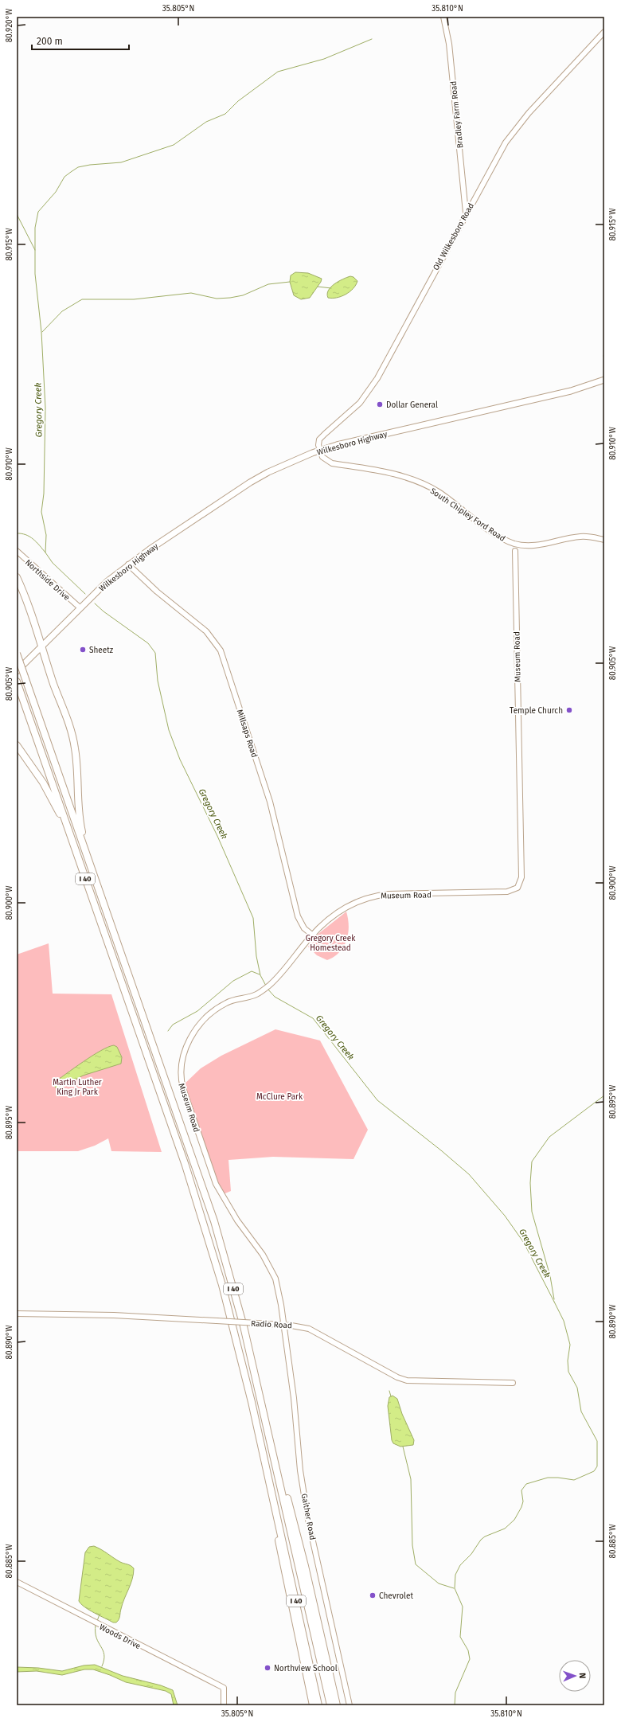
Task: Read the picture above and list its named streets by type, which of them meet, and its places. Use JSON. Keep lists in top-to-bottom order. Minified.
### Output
{"streets":{"highway":["I 40"],"main road":["Wilkesboro Highway"],"street":["Bradley Farm Road","Old Wilkesboro Road","South Chipley Ford Road","Northside Drive","Museum Road","Millsaps Road","Radio Road","Gaither Road","Woods Drive"]},"crossings":[["Bradley Farm Road","Old Wilkesboro Road"],["Old Wilkesboro Road","Wilkesboro Highway"],["Old Wilkesboro Road","South Chipley Ford Road"],["Wilkesboro Highway","South Chipley Ford Road"],["Wilkesboro Highway","Northside Drive"],["Wilkesboro Highway","Millsaps Road"],["Museum Road","Millsaps Road"],["Museum Road","Radio Road"],["Museum Road","Gaither Road"],["Radio Road","Gaither Road"]],"water":["Gregory Creek"],"parks":["Gregory Creek Homestead","Martin Luther King Jr Park","McClure Park"],"places":["Dollar General","Sheetz","Temple Church","Chevrolet","Northview School"],"scale_bar":"200 m","north":"right","coordinates":["35.805°N","35.810°N","80.920°W","80.915°W","80.910°W","80.905°W","80.900°W","80.895°W","80.890°W","80.885°W"]}
